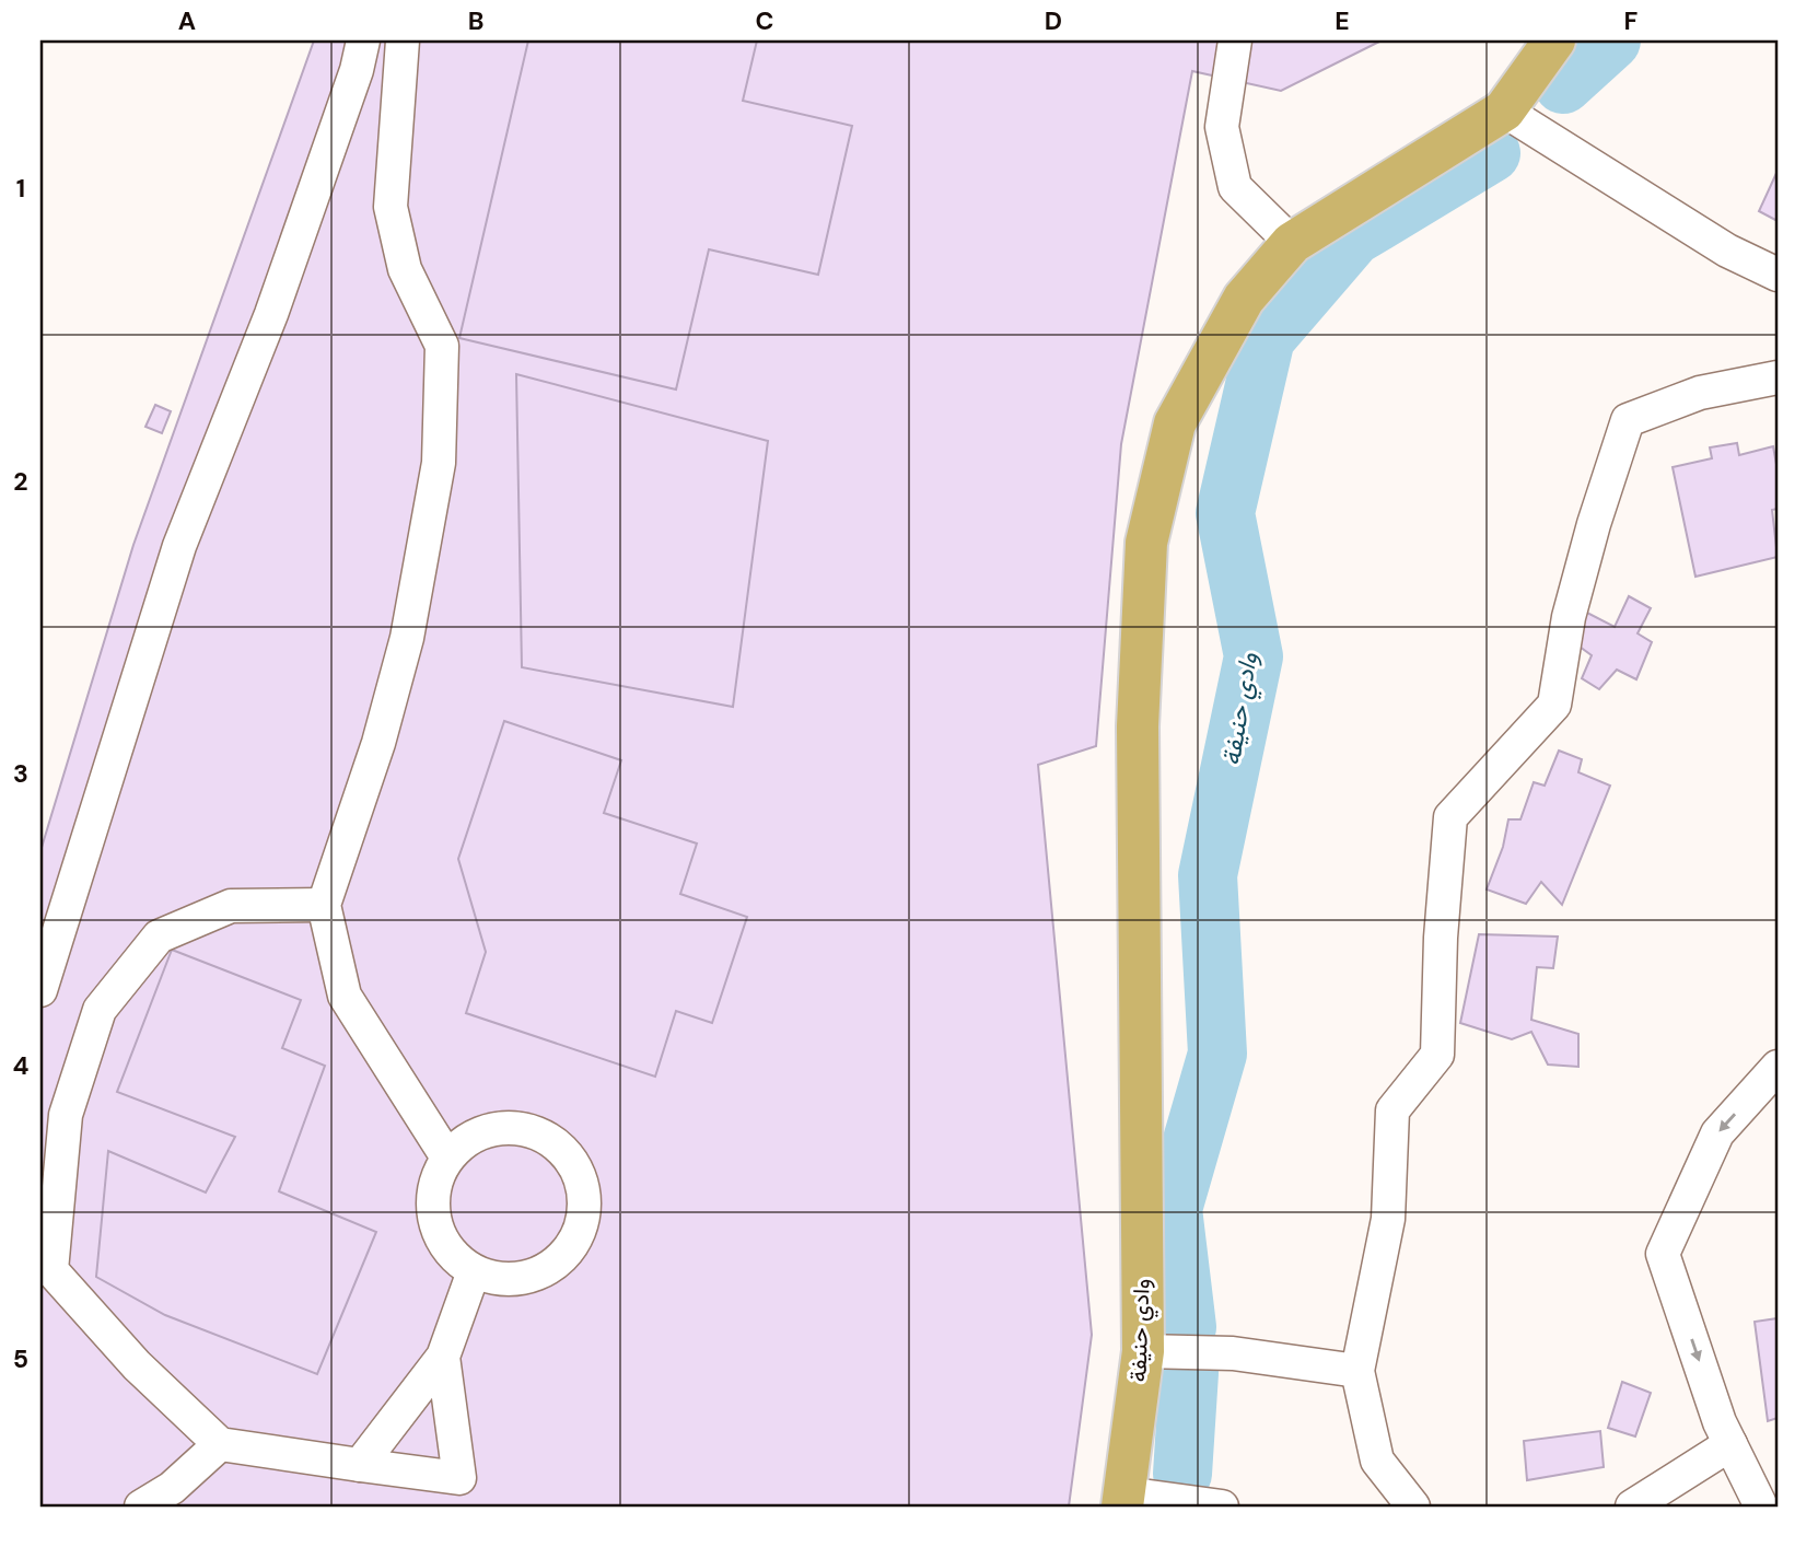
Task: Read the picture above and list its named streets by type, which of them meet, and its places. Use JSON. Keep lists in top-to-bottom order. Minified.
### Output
{"streets":{"main road":["وادي حنيفة"]},"water":["وادي حنيفة"],"grid":{"columns":["A","B","C","D","E","F"],"rows":["1","2","3","4","5"]}}
